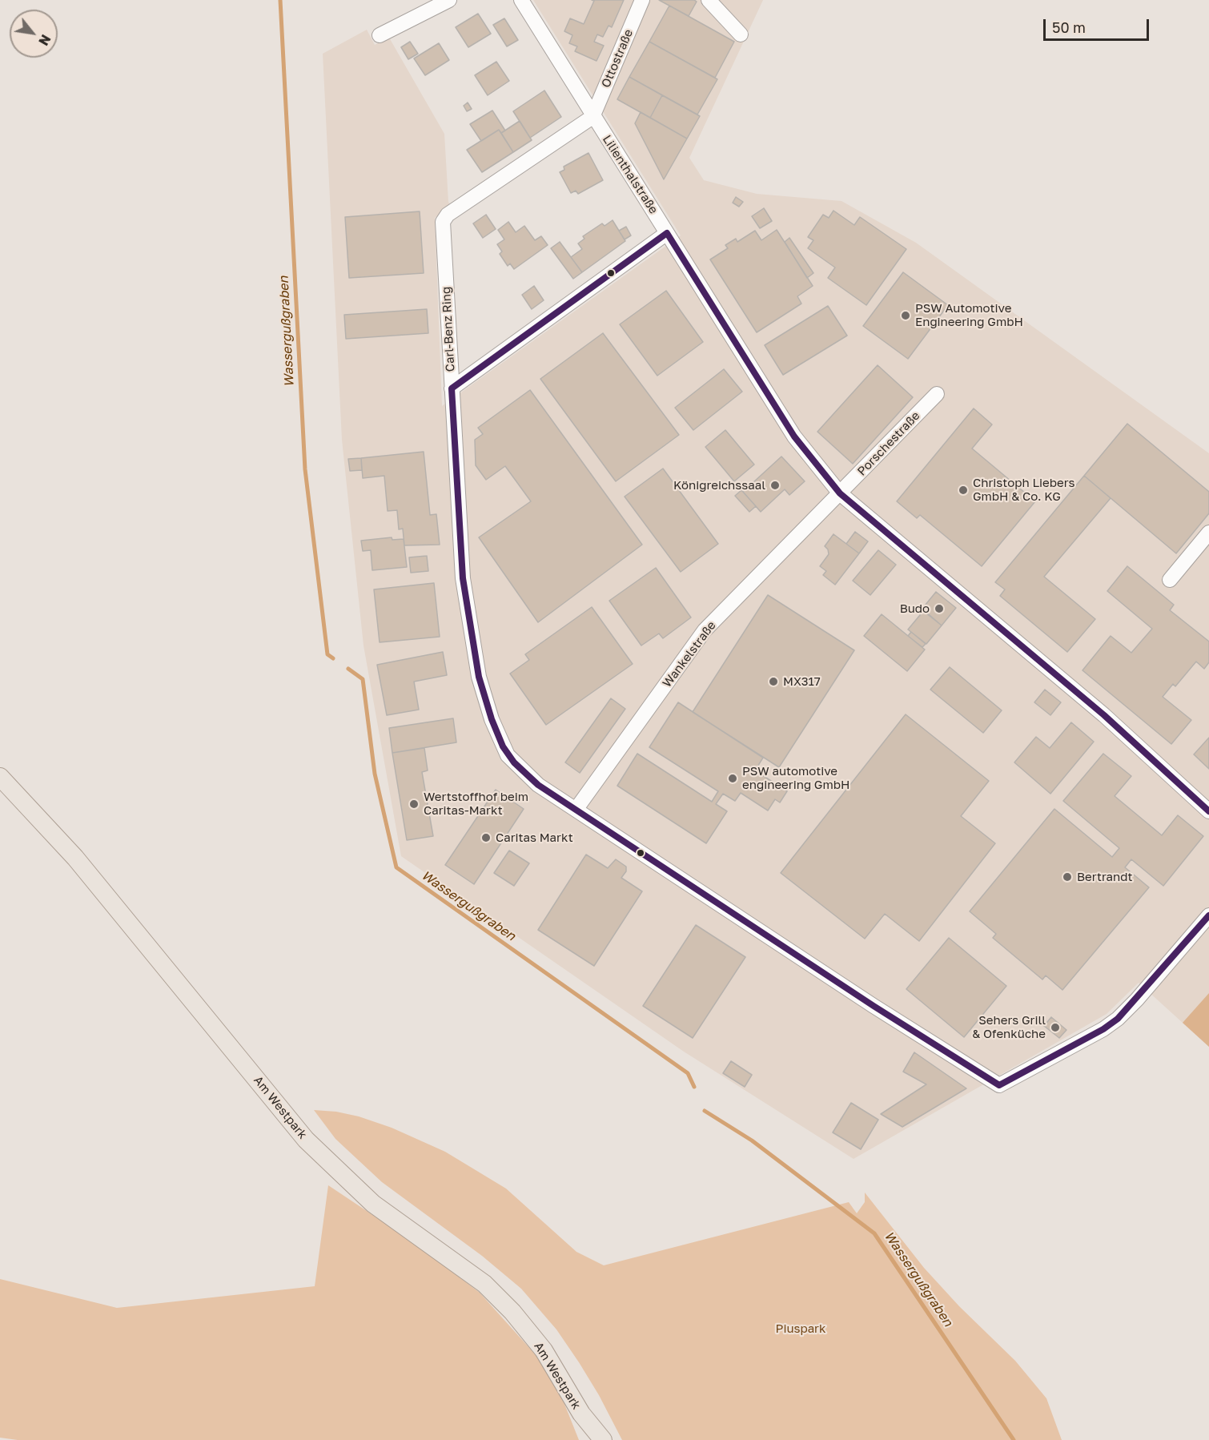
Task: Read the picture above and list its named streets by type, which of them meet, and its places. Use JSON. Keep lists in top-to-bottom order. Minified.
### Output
{"streets":{"main road":["Am Westpark"],"street":["Ottostraße","Lilienthalstraße","Carl-Benz Ring","Porschestraße","Wankelstraße"]},"crossings":[["Ottostraße","Lilienthalstraße"],["Ottostraße","Carl-Benz Ring"],["Lilienthalstraße","Carl-Benz Ring"],["Lilienthalstraße","Porschestraße"],["Lilienthalstraße","Wankelstraße"],["Carl-Benz Ring","Wankelstraße"],["Porschestraße","Wankelstraße"]],"water":["Wassergußgraben"],"parks":["Piuspark"],"places":["PSW Automotive Engineering GmbH","Königreichssaal","Christoph Liebers GmbH & Co. KG","Budo","MX317","PSW automotive engineering GmbH","Wertstoffhof beim Caritas-Markt","Caritas Markt","Bertrandt","Sehers Grill & Ofenküche"],"scale_bar":"50 m","north":"bottom right"}
